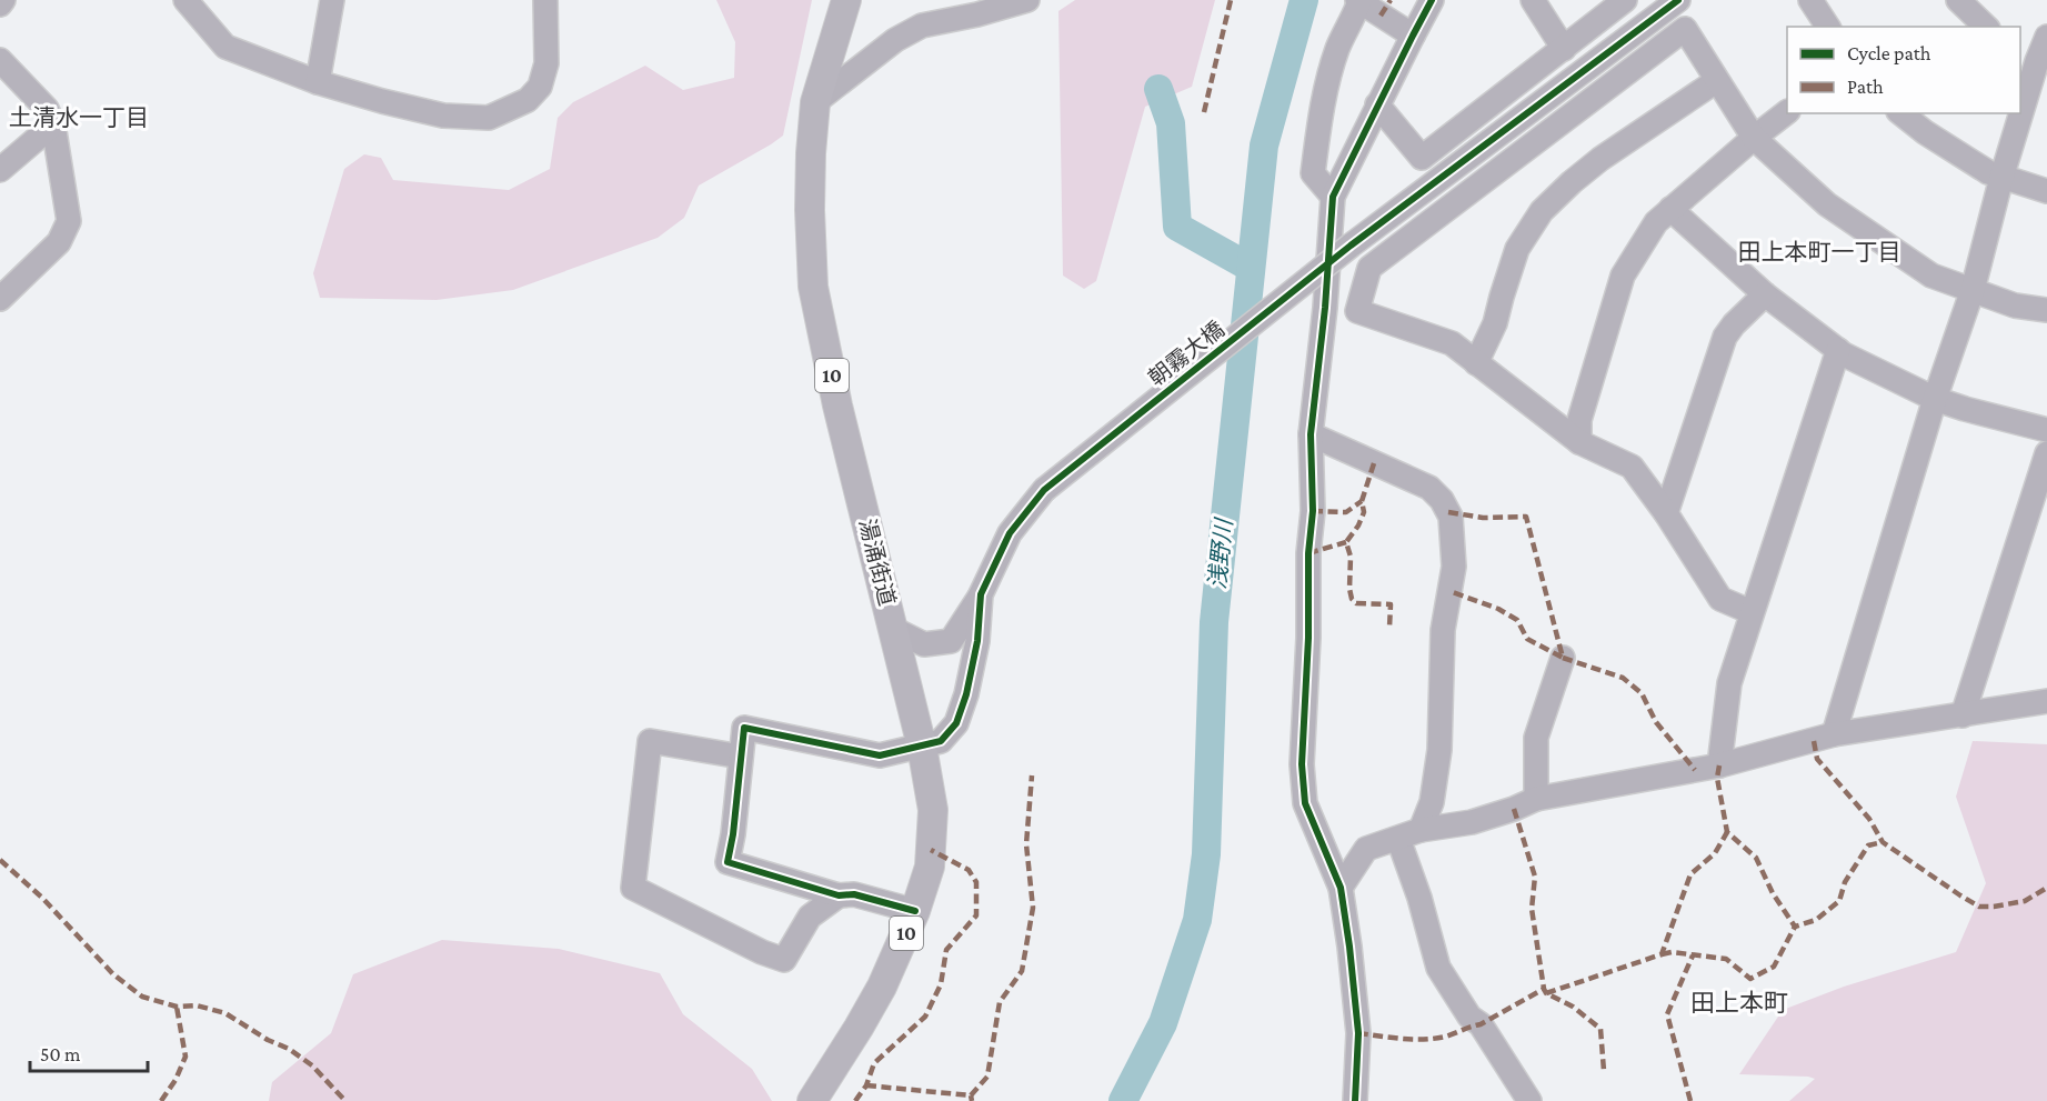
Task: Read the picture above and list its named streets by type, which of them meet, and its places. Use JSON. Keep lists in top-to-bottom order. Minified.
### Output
{"streets":{"main road":["10","湯涌街道"],"street":["朝霧大橋"]},"districts":["土清水一丁目","田上本町一丁目","田上本町"],"water":["浅野川"],"legend":["Cycle path","Path"],"scale_bar":"50 m"}
